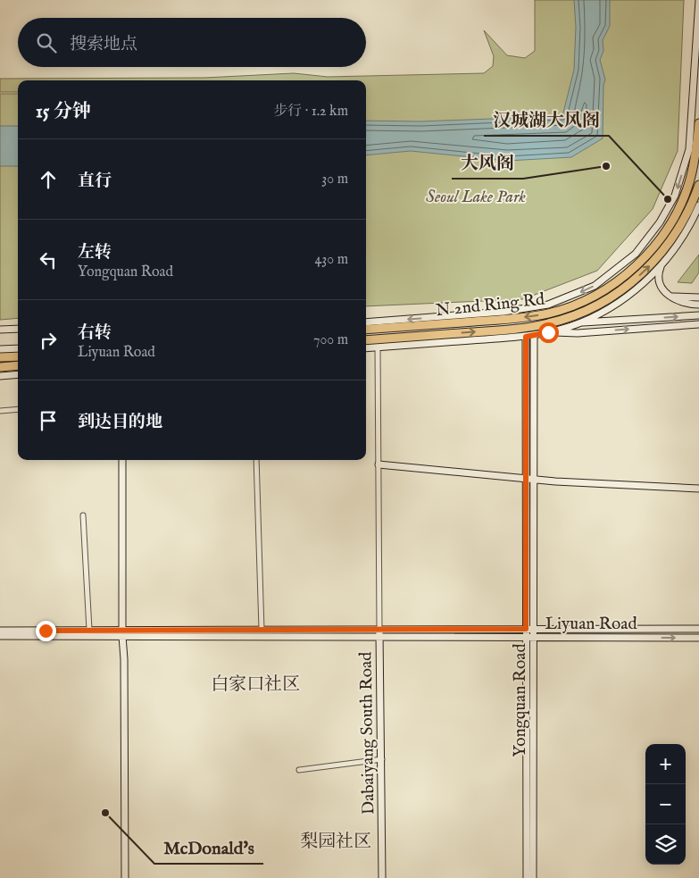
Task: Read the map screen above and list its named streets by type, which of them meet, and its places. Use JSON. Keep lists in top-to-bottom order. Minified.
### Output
{"streets":{"highway":["N 2nd Ring Rd"],"main road":["Liyuan Road","Yongquan Road","Dabaiyang South Road"]},"crossings":[["Liyuan Road","Yongquan Road"],["Liyuan Road","Dabaiyang South Road"]],"districts":["白家口社区","梨园社区"],"parks":["Seoul Lake Park"],"places":["大风阁","汉城湖大风阁","McDonald's"],"page":{"search":"搜索地点","heading":["15 分钟","步行 · 1.2 km"],"list":[["直行","30 m"],["左转","Yongquan Road","430 m"],["右转","Liyuan Road","700 m"],"到达目的地"],"map_buttons":["+","−"]}}
